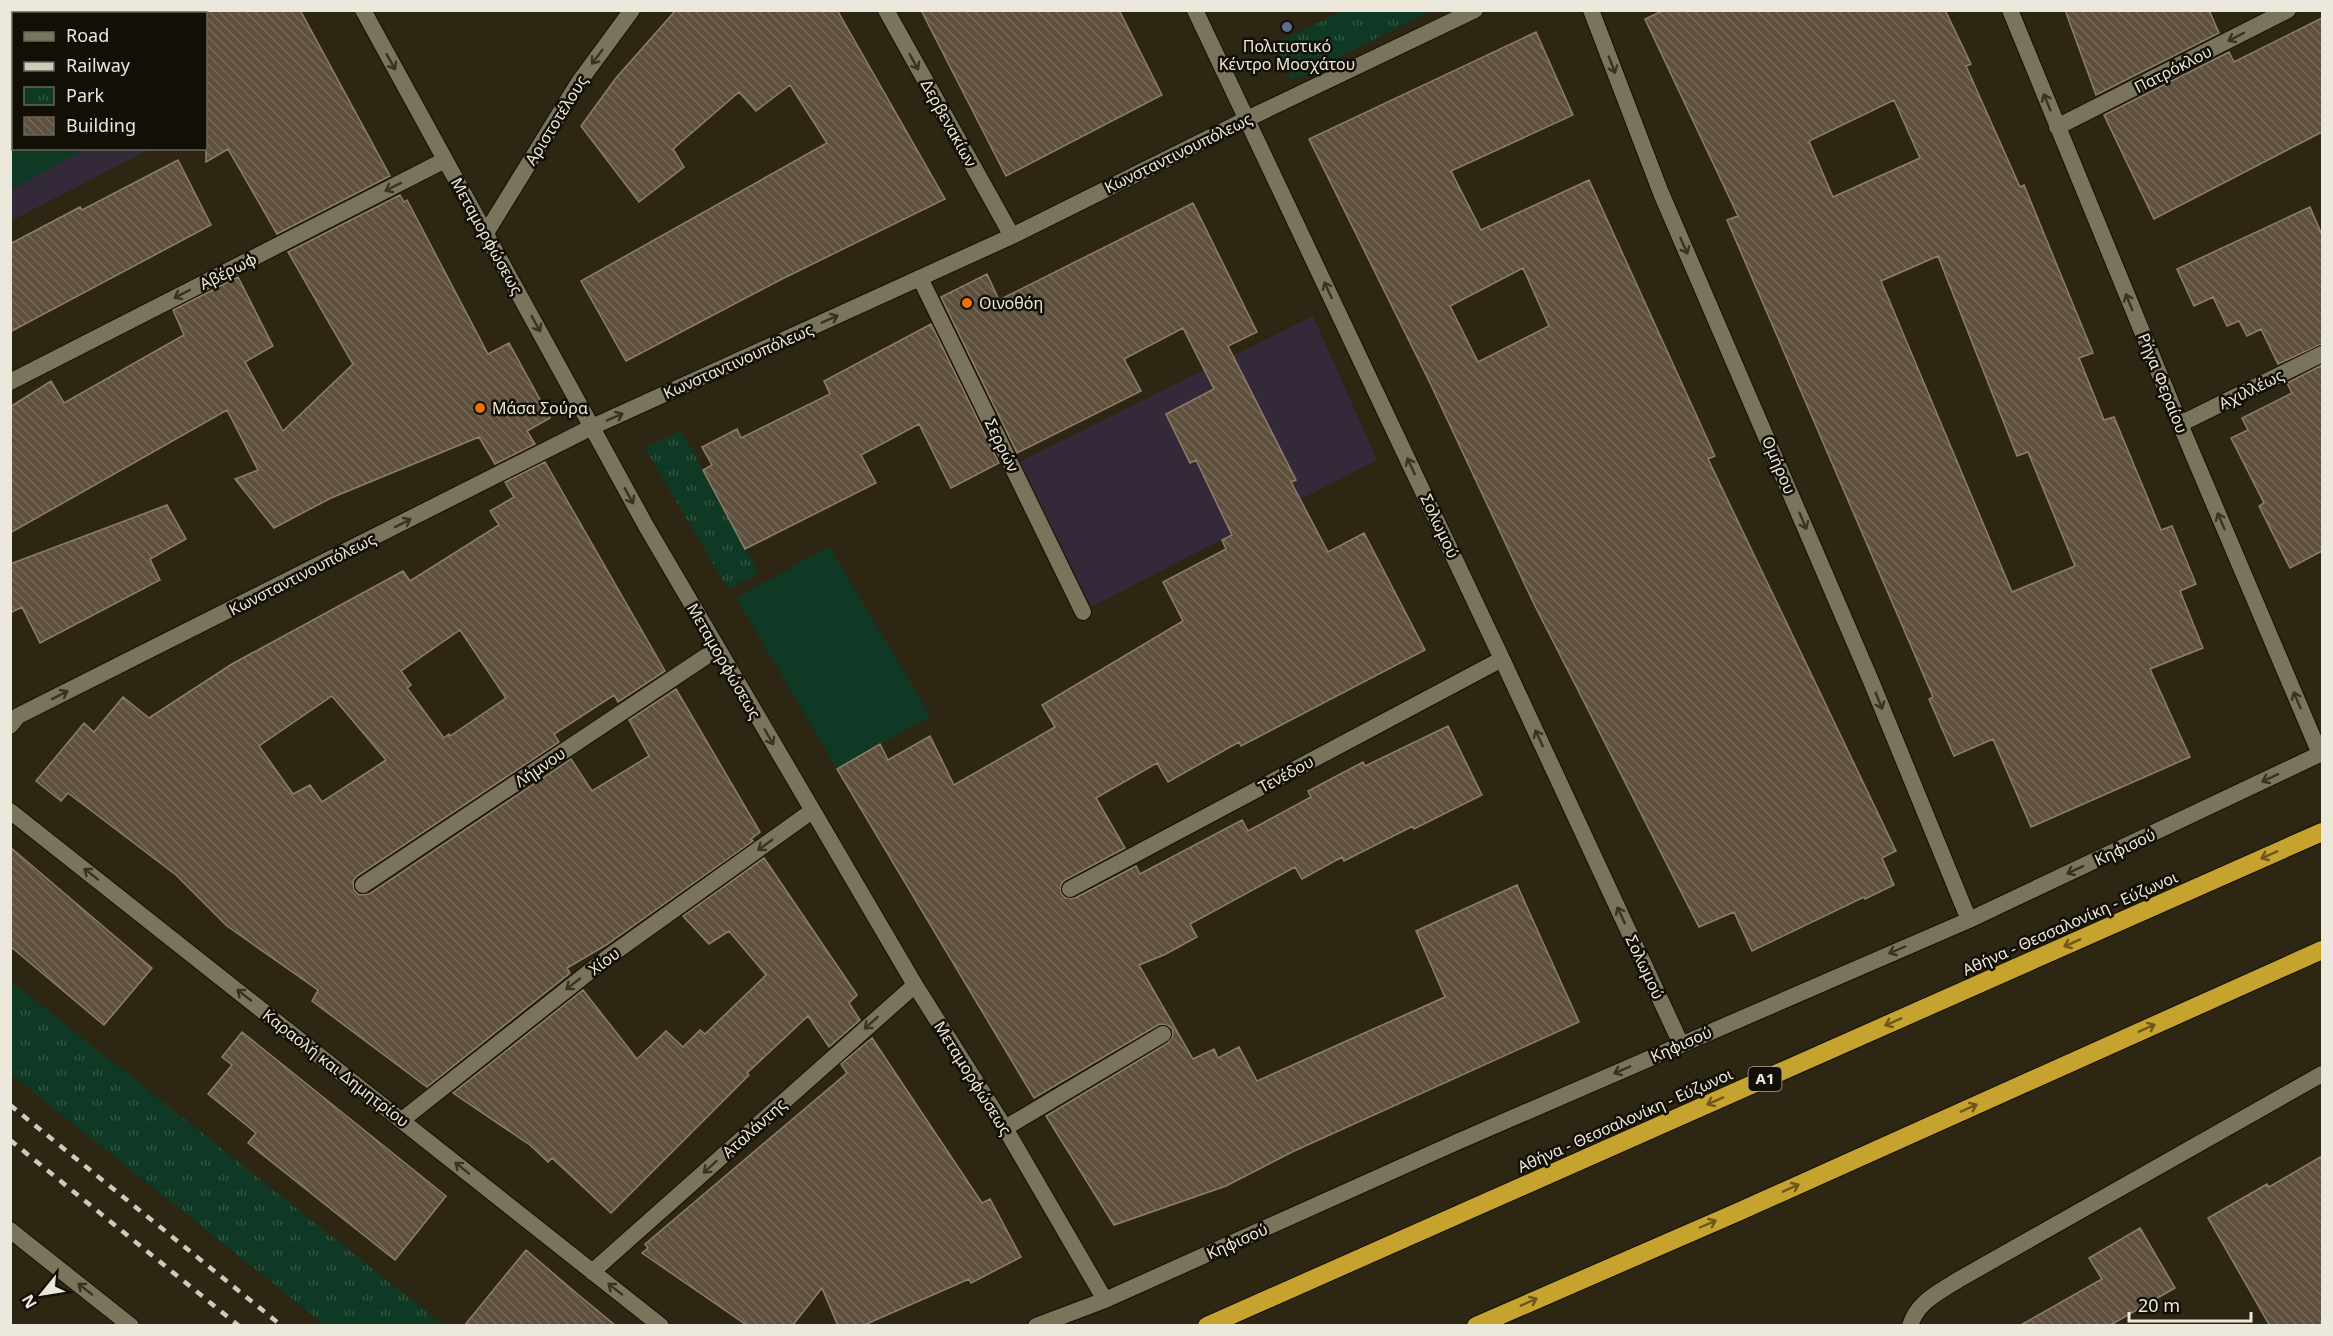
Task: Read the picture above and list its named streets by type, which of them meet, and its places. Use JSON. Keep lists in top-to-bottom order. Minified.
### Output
{"streets":{"highway":["Αθήνα - Θεσσαλονίκη - Εύζωνοι","Α1"],"street":["Πατρόκλου","Αριστοτέλους","Δερβενακίων","Κωνσταντινουπόλεως","Μεταμορφώσεως","Αβέρωφ","Ρήγα Φεραίου","Αχιλλέως","Σερρών","Ομήρου","Σολωμού","Λήμνου","Τενέδου","Κηφισού","Χίου","Καραολή και Δημητρίου","Αταλάντης"]},"crossings":[["Πατρόκλου","Ρήγα Φεραίου"],["Αριστοτέλους","Μεταμορφώσεως"],["Δερβενακίων","Κωνσταντινουπόλεως"],["Κωνσταντινουπόλεως","Μεταμορφώσεως"],["Κωνσταντινουπόλεως","Σερρών"],["Κωνσταντινουπόλεως","Σολωμού"],["Μεταμορφώσεως","Αβέρωφ"],["Μεταμορφώσεως","Λήμνου"],["Μεταμορφώσεως","Κηφισού"],["Μεταμορφώσεως","Χίου"],["Μεταμορφώσεως","Αταλάντης"],["Ρήγα Φεραίου","Αχιλλέως"],["Ρήγα Φεραίου","Κηφισού"],["Ομήρου","Κηφισού"],["Σολωμού","Τενέδου"],["Σολωμού","Κηφισού"],["Χίου","Καραολή και Δημητρίου"],["Καραολή και Δημητρίου","Αταλάντης"]],"one_way":["Πατρόκλου","Αριστοτέλους","Δερβενακίων","Κωνσταντινουπόλεως","Μεταμορφώσεως","Αβέρωφ","Ρήγα Φεραίου","Ομήρου","Σολωμού","Κηφισού","Χίου","Καραολή και Δημητρίου","Αταλάντης"],"places":["Πολιτιστικό Κέντρο Μοσχάτου","Οινοθόη","Μάσα Σούρα"],"legend":["Road","Railway","Park","Building"],"scale_bar":"20 m","north":"bottom left"}
